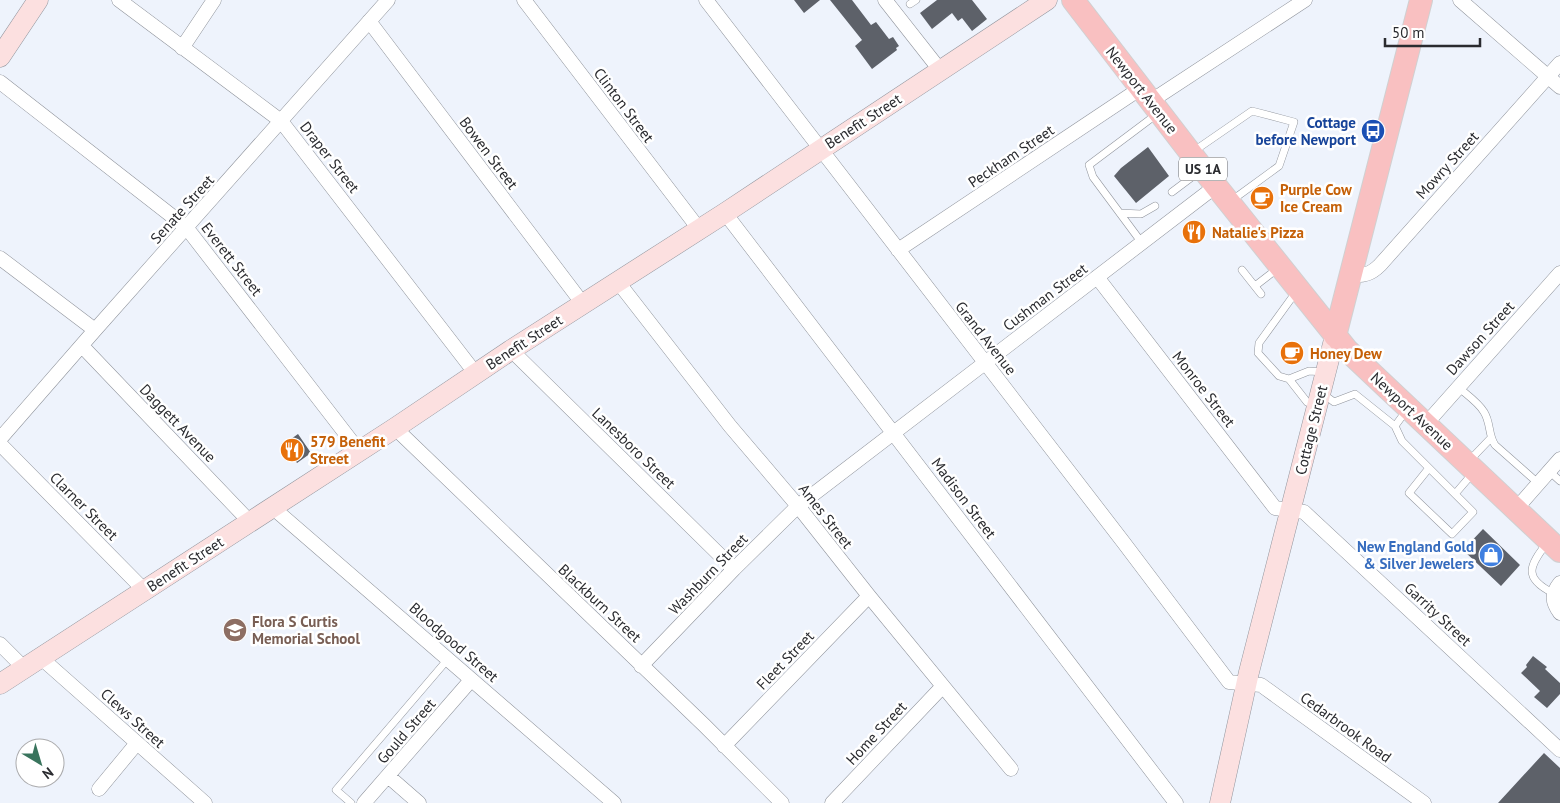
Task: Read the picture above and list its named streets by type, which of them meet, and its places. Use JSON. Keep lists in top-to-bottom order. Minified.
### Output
{"streets":{"main road":["Newport Avenue","US 1A","Cottage Street"],"street":["Clinton Street","Benefit Street","Bowen Street","Peckham Street","Draper Street","Mowry Street","Senate Street","Everett Street","Cushman Street","Grand Avenue","Dawson Street","Monroe Street","Daggett Avenue","Lanesboro Street","Madison Street","Clarner Street","Ames Street","Washburn Street","Blackburn Street","Garrity Street","Bloodgood Street","Fleet Street","Clews Street","Cedarbrook Road","Gould Street","Home Street"]},"crossings":[["Newport Avenue","Peckham Street"],["Newport Avenue","Cushman Street"],["Newport Avenue","Dawson Street"],["Newport Avenue","Cottage Street"],["Clinton Street","Benefit Street"],["Benefit Street","Bowen Street"],["Benefit Street","Draper Street"],["Benefit Street","Everett Street"],["Benefit Street","Grand Avenue"],["Benefit Street","Daggett Avenue"],["Benefit Street","Lanesboro Street"],["Benefit Street","Madison Street"],["Benefit Street","Clarner Street"],["Benefit Street","Ames Street"],["Benefit Street","Blackburn Street"],["Benefit Street","Bloodgood Street"],["Benefit Street","Clews Street"],["Bowen Street","Senate Street"],["Peckham Street","Grand Avenue"],["Draper Street","Senate Street"],["Mowry Street","Cottage Street"],["Senate Street","Everett Street"],["Senate Street","Daggett Avenue"],["Cushman Street","Grand Avenue"],["Cushman Street","Monroe Street"],["Cushman Street","Madison Street"],["Cushman Street","Ames Street"],["Cushman Street","Washburn Street"],["Grand Avenue","Cottage Street"],["Grand Avenue","Cedarbrook Road"],["Monroe Street","Cottage Street"],["Monroe Street","Garrity Street"],["Cottage Street","Garrity Street"],["Cottage Street","Cedarbrook Road"],["Lanesboro Street","Washburn Street"],["Ames Street","Washburn Street"],["Ames Street","Fleet Street"],["Ames Street","Home Street"],["Washburn Street","Blackburn Street"],["Blackburn Street","Fleet Street"],["Bloodgood Street","Gould Street"]],"places":{"bus stop":["Cottage before Newport"],"cafe":["Purple Cow Ice Cream","Honey Dew"],"restaurant":["Natalie's Pizza","579 Benefit Street"],"shop":["New England Gold & Silver Jewelers"],"school or university":["Flora S Curtis Memorial School"]},"scale_bar":"50 m","north":"bottom right"}
